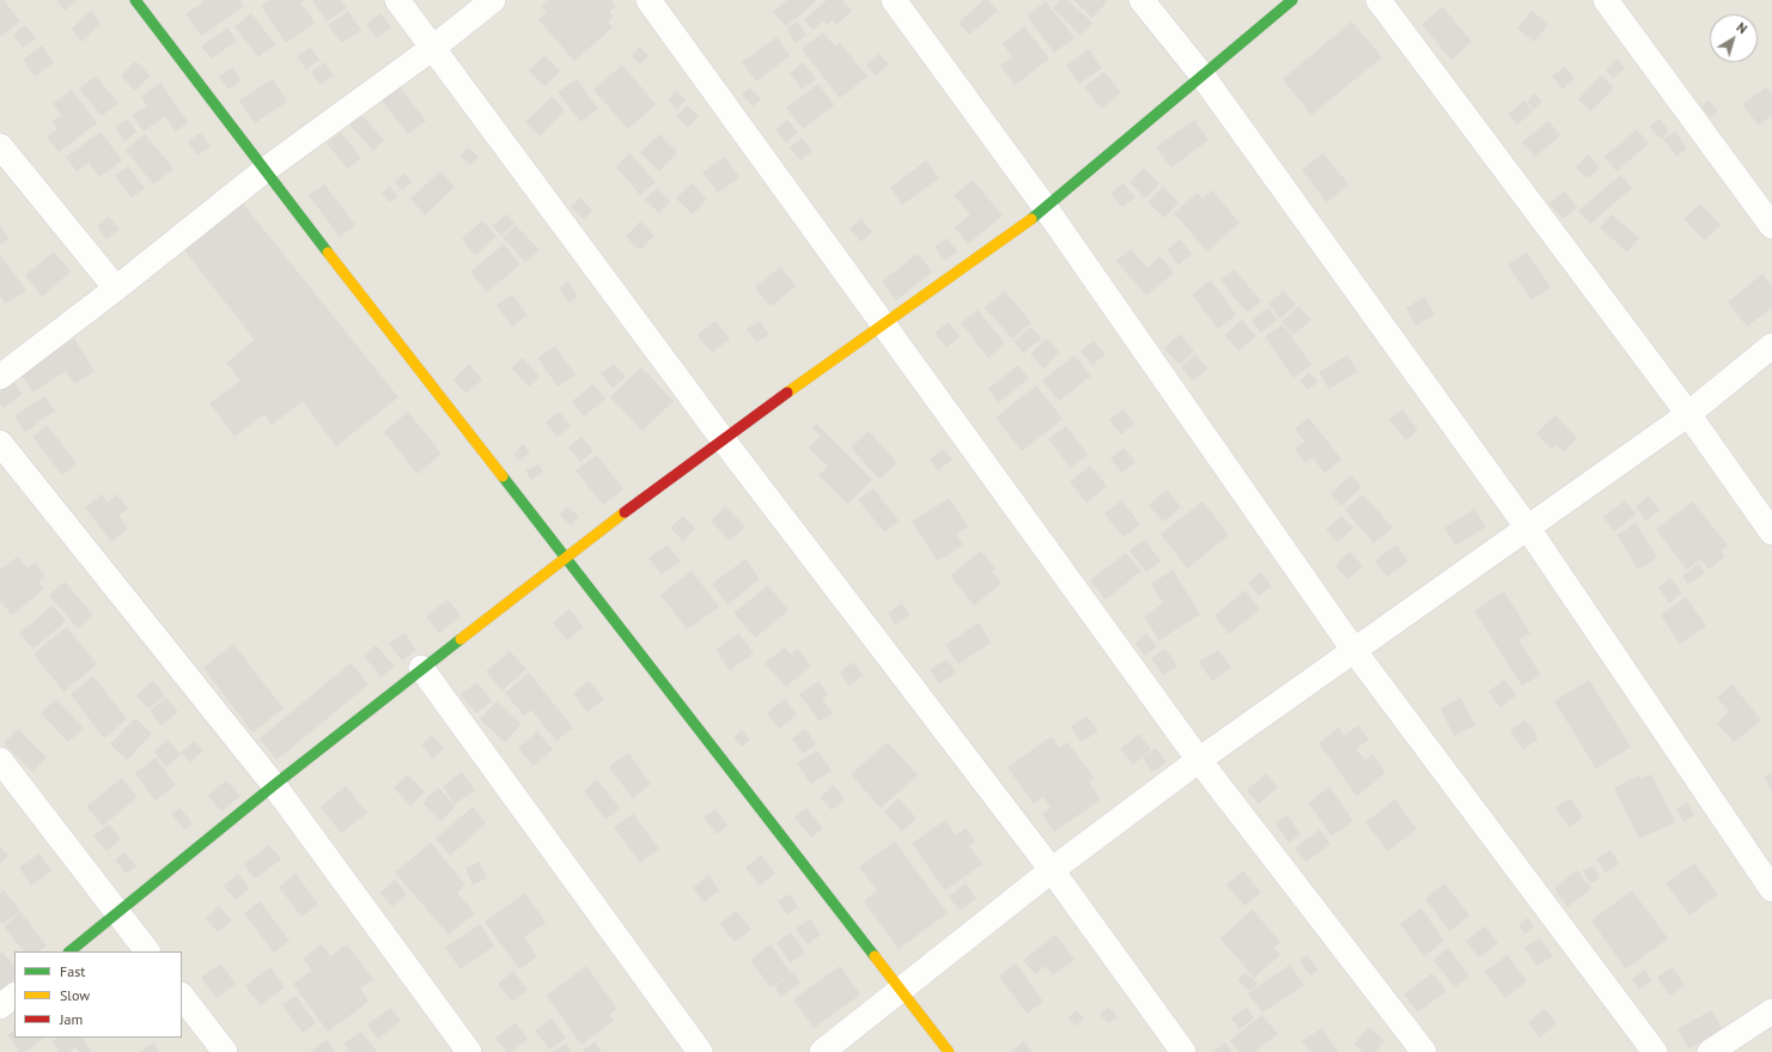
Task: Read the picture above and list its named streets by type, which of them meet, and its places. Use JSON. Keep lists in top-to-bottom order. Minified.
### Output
{"legend":["Fast","Slow","Jam"],"north":"top right"}
